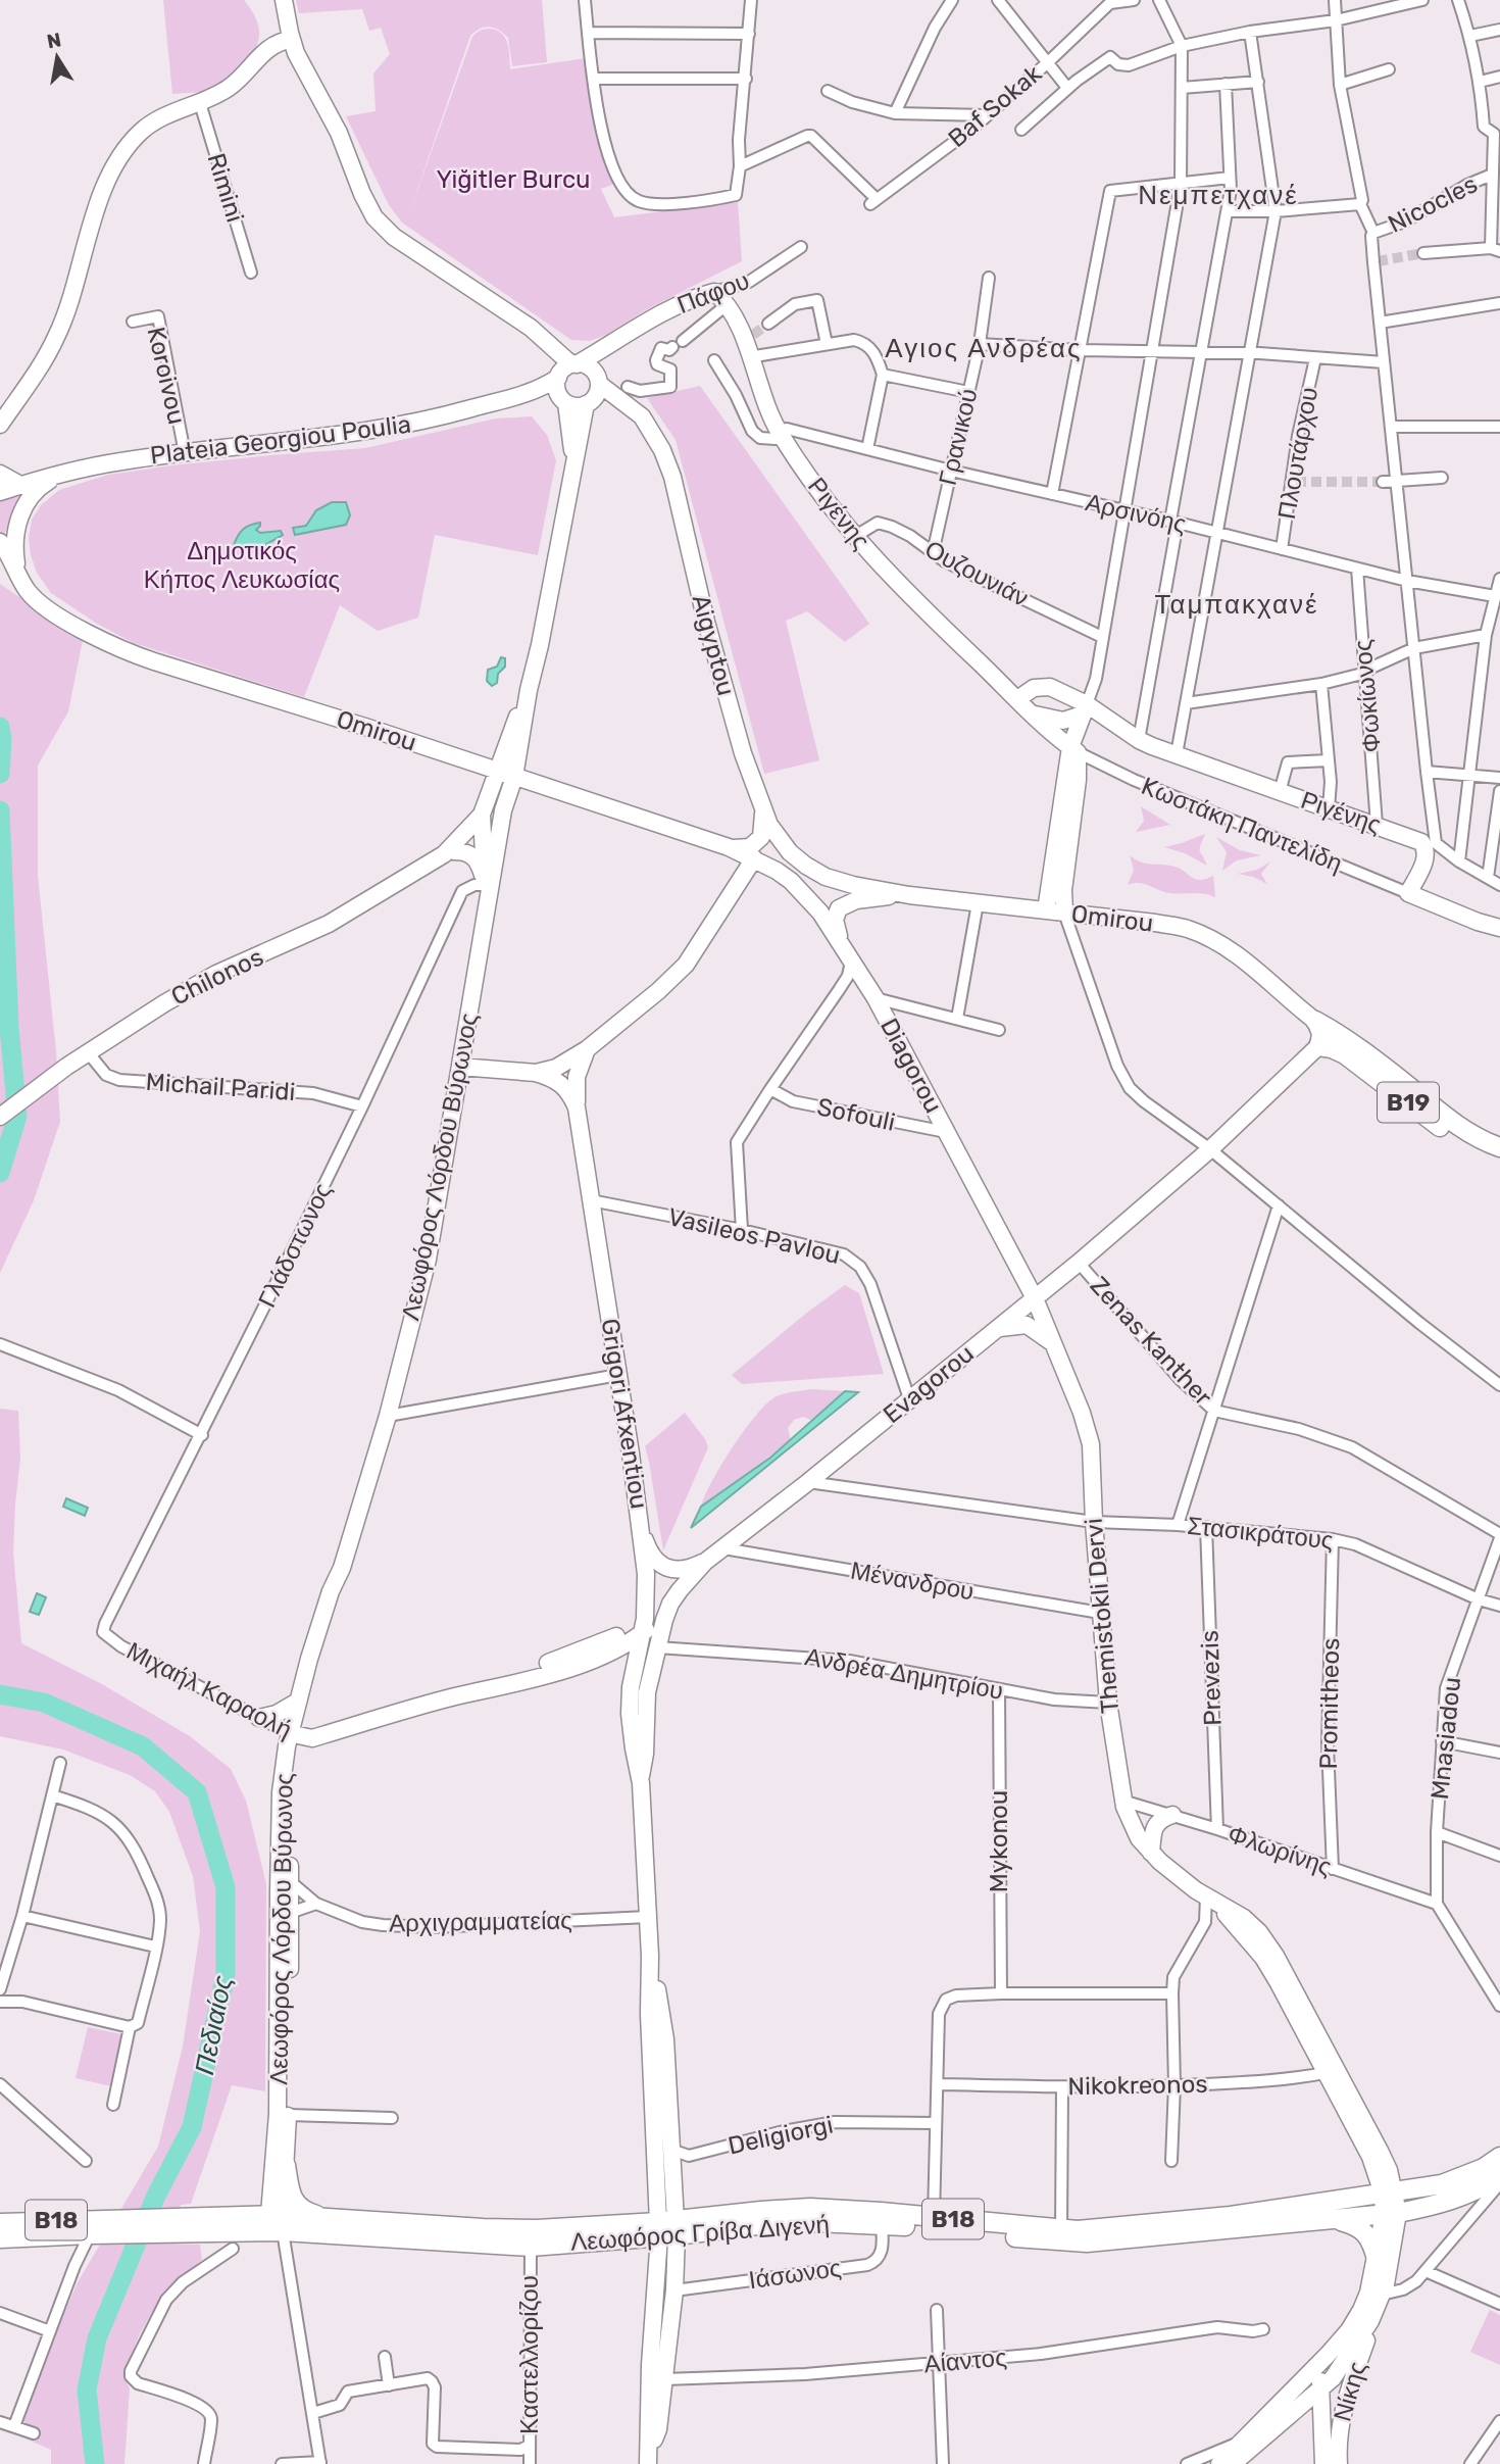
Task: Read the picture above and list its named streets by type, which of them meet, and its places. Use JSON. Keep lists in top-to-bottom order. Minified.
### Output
{"streets":{"main road":["Πάφου","Plateia Georgiou Poulia","Ριγένης","Aigyptou","Omirou","Chilonos","Diagorou","B19","Λεωφόρος Λόρδου Βύρωνος","Evagorou","Grigori Afxentiou","Themistokli Dervi","Μιχαήλ Καραολή","B18","Λεωφόρος Γρίβα Διγενή","Νίκης"],"street":["Baf Sokak","Rimini","Nicocles","Koroivou","Γρανικού","Πλουτάρχου","Αρσινόης","Ουζουνιάν","Φωκίωνος","Kωστάκη Παντελίδη","Michail Paridi","Sofouli","Vasileos Pavlou","Γλάδστωνος","Zenas Kanther","Στασικράτους","Μένανδρου","Ανδρέα Δημητρίου","Prevezis","Promitheos","Mnasiadou","Mykonou","Φλωρίνης","Αρχιγραμματείας","Nikokreonos","Deligiorgi","Ιάσωνος","Καστελλορίζου","Αίαντος"]},"crossings":[["Πάφου","Plateia Georgiou Poulia"],["Πάφου","Ριγένης"],["Πάφου","Aigyptou"],["Koroivou","Plateia Georgiou Poulia"],["Γρανικού","Αρσινόης"],["Γρανικού","Ουζουνιάν"],["Plateia Georgiou Poulia","Aigyptou"],["Πλουτάρχου","Αρσινόης"],["Ριγένης","Αρσινόης"],["Ριγένης","Ουζουνιάν"],["Ριγένης","Φωκίωνος"],["Ριγένης","Kωστάκη Παντελίδη"],["Αρσινόης","Φωκίωνος"],["Aigyptou","Omirou"],["Omirou","Diagorou"],["Omirou","B19"],["Omirou","Λεωφόρος Λόρδου Βύρωνος"],["Chilonos","Michail Paridi"],["Diagorou","Sofouli"],["Diagorou","Evagorou"],["Diagorou","Themistokli Dervi"],["Michail Paridi","Γλάδστωνος"],["B19","Evagorou"],["Λεωφόρος Λόρδου Βύρωνος","Γλάδστωνος"],["Λεωφόρος Λόρδου Βύρωνος","Μιχαήλ Καραολή"],["Λεωφόρος Λόρδου Βύρωνος","Αρχιγραμματείας"],["Λεωφόρος Λόρδου Βύρωνος","Λεωφόρος Γρίβα Διγενή"],["Vasileos Pavlou","Evagorou"],["Vasileos Pavlou","Grigori Afxentiou"],["Γλάδστωνος","Μιχαήλ Καραολή"],["Zenas Kanther","Evagorou"],["Zenas Kanther","Mnasiadou"],["Evagorou","Grigori Afxentiou"],["Evagorou","Στασικράτους"],["Evagorou","Μένανδρου"],["Evagorou","Themistokli Dervi"],["Evagorou","Ανδρέα Δημητρίου"],["Evagorou","Μιχαήλ Καραολή"],["Grigori Afxentiou","Μιχαήλ Καραολή"],["Στασικράτους","Themistokli Dervi"],["Στασικράτους","Prevezis"],["Στασικράτους","Promitheos"],["Στασικράτους","Mnasiadou"],["Μένανδρου","Themistokli Dervi"],["Themistokli Dervi","Ανδρέα Δημητρίου"],["Themistokli Dervi","Φλωρίνης"],["Themistokli Dervi","Nikokreonos"],["Themistokli Dervi","B18"],["Themistokli Dervi","Λεωφόρος Γρίβα Διγενή"],["Ανδρέα Δημητρίου","Mykonou"],["Prevezis","Φλωρίνης"],["Promitheos","Φλωρίνης"],["Mnasiadou","Φλωρίνης"],["B18","Λεωφόρος Γρίβα Διγενή"],["Λεωφόρος Γρίβα Διγενή","Ιάσωνος"],["Λεωφόρος Γρίβα Διγενή","Καστελλορίζου"]],"districts":["Νεμπετχανέ","Αγιος Ανδρέας","Ταμπακχανέ"],"water":["Πεδιαίος"],"parks":["Yiğitler Burcu","Δημοτικός Κήπος Λευκωσίας"],"north":"top"}
